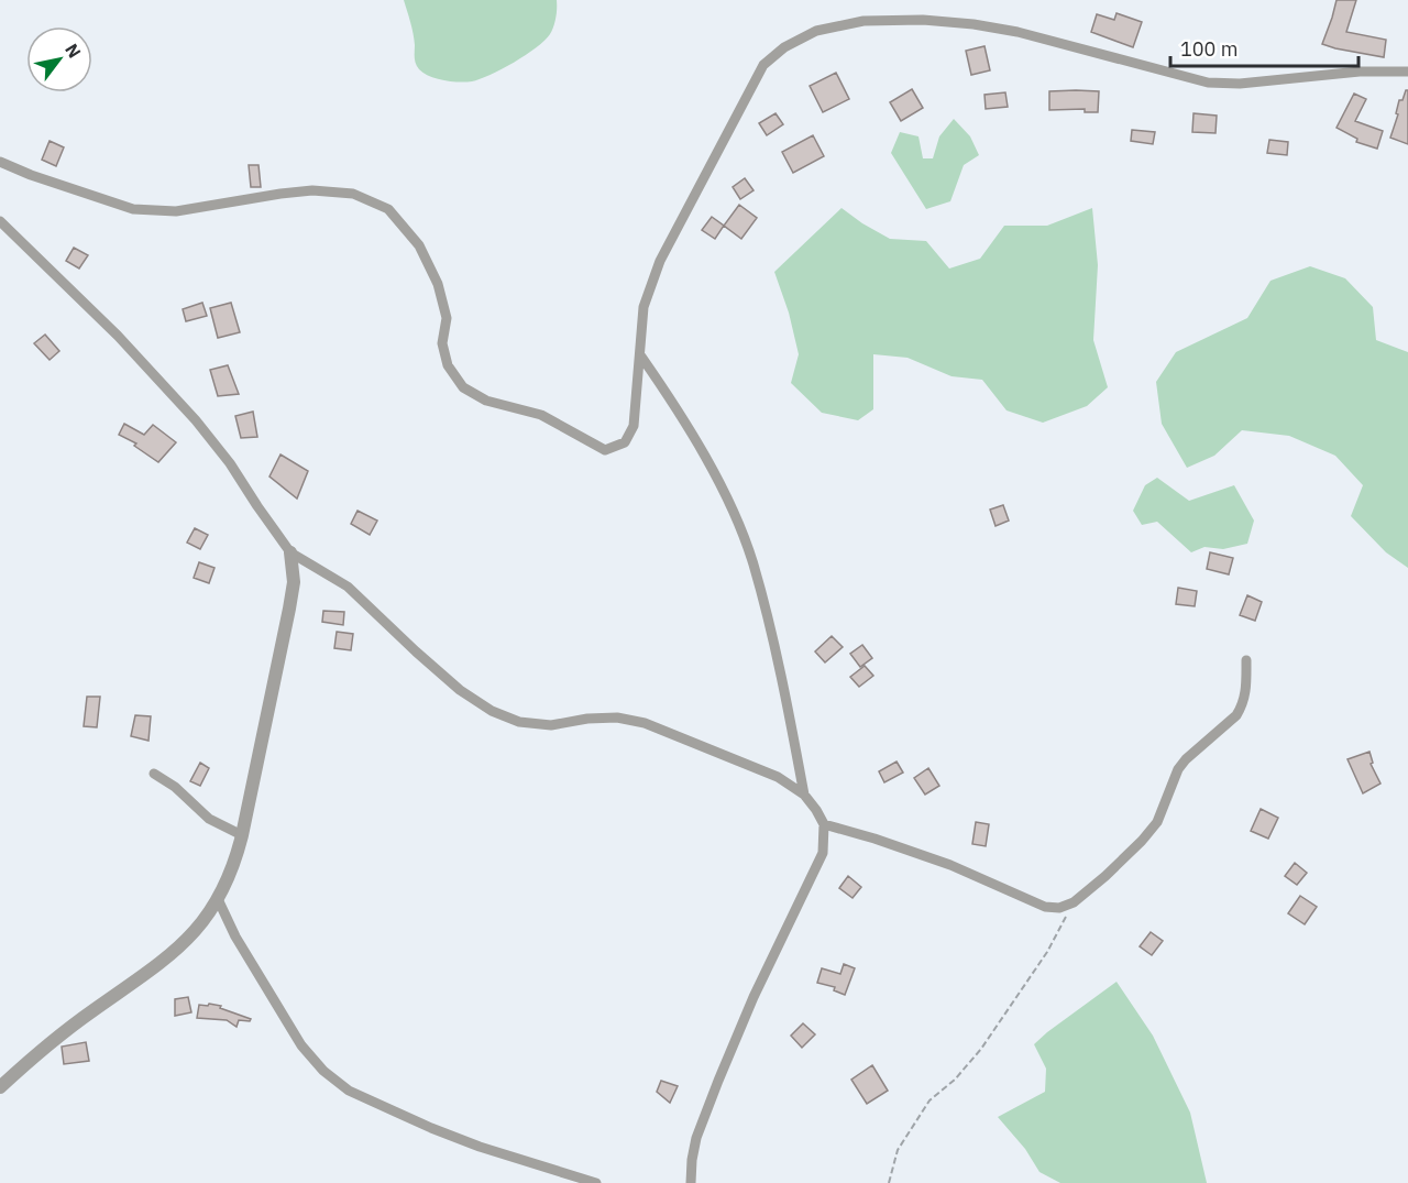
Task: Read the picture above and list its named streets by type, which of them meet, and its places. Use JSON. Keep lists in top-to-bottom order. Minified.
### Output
{"scale_bar":"100 m","north":"top right"}
